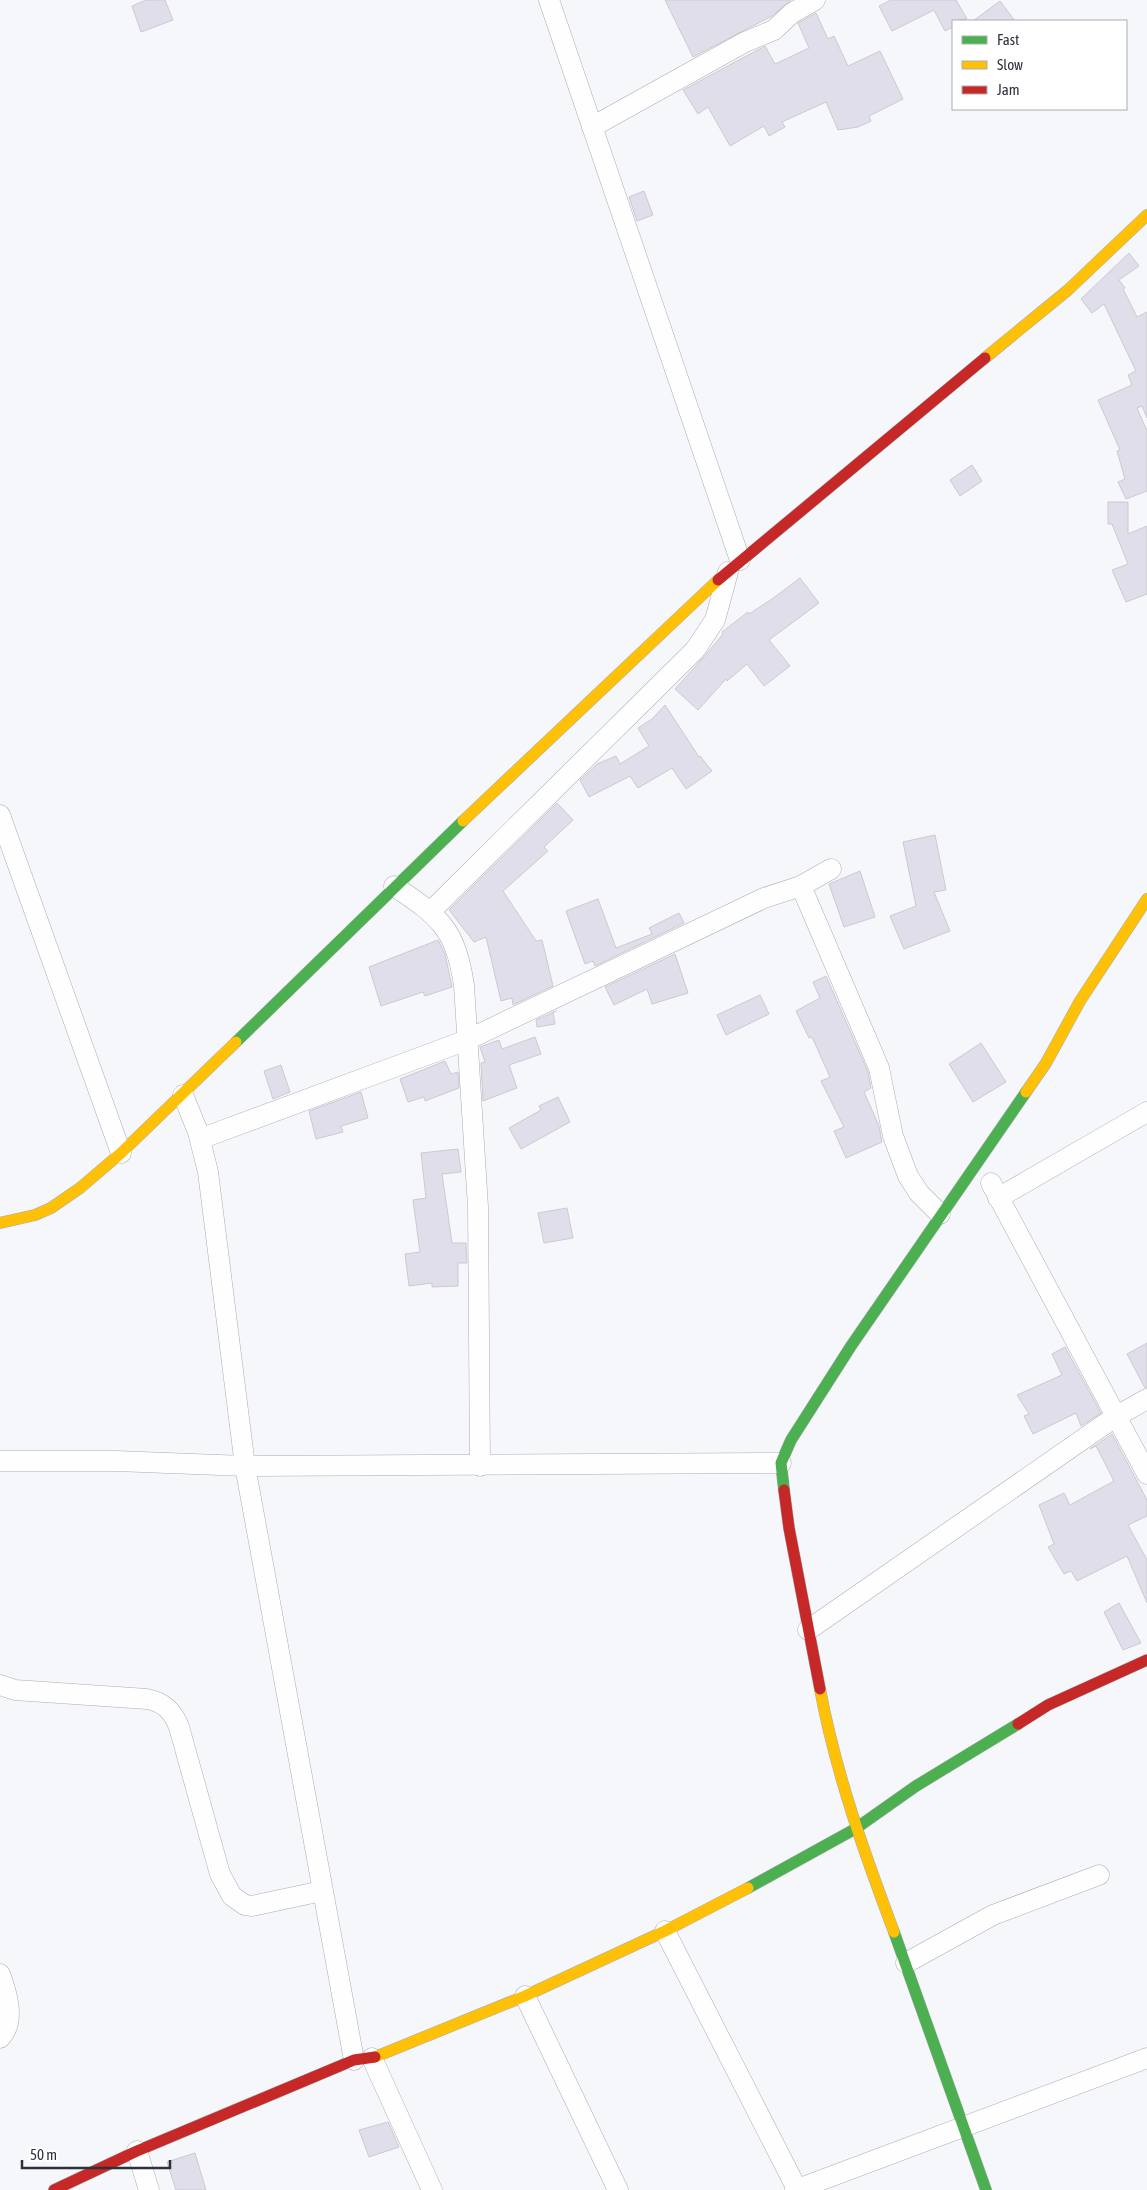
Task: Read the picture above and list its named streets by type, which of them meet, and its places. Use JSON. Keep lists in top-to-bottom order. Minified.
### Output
{"legend":["Fast","Slow","Jam"],"scale_bar":"50 m"}
